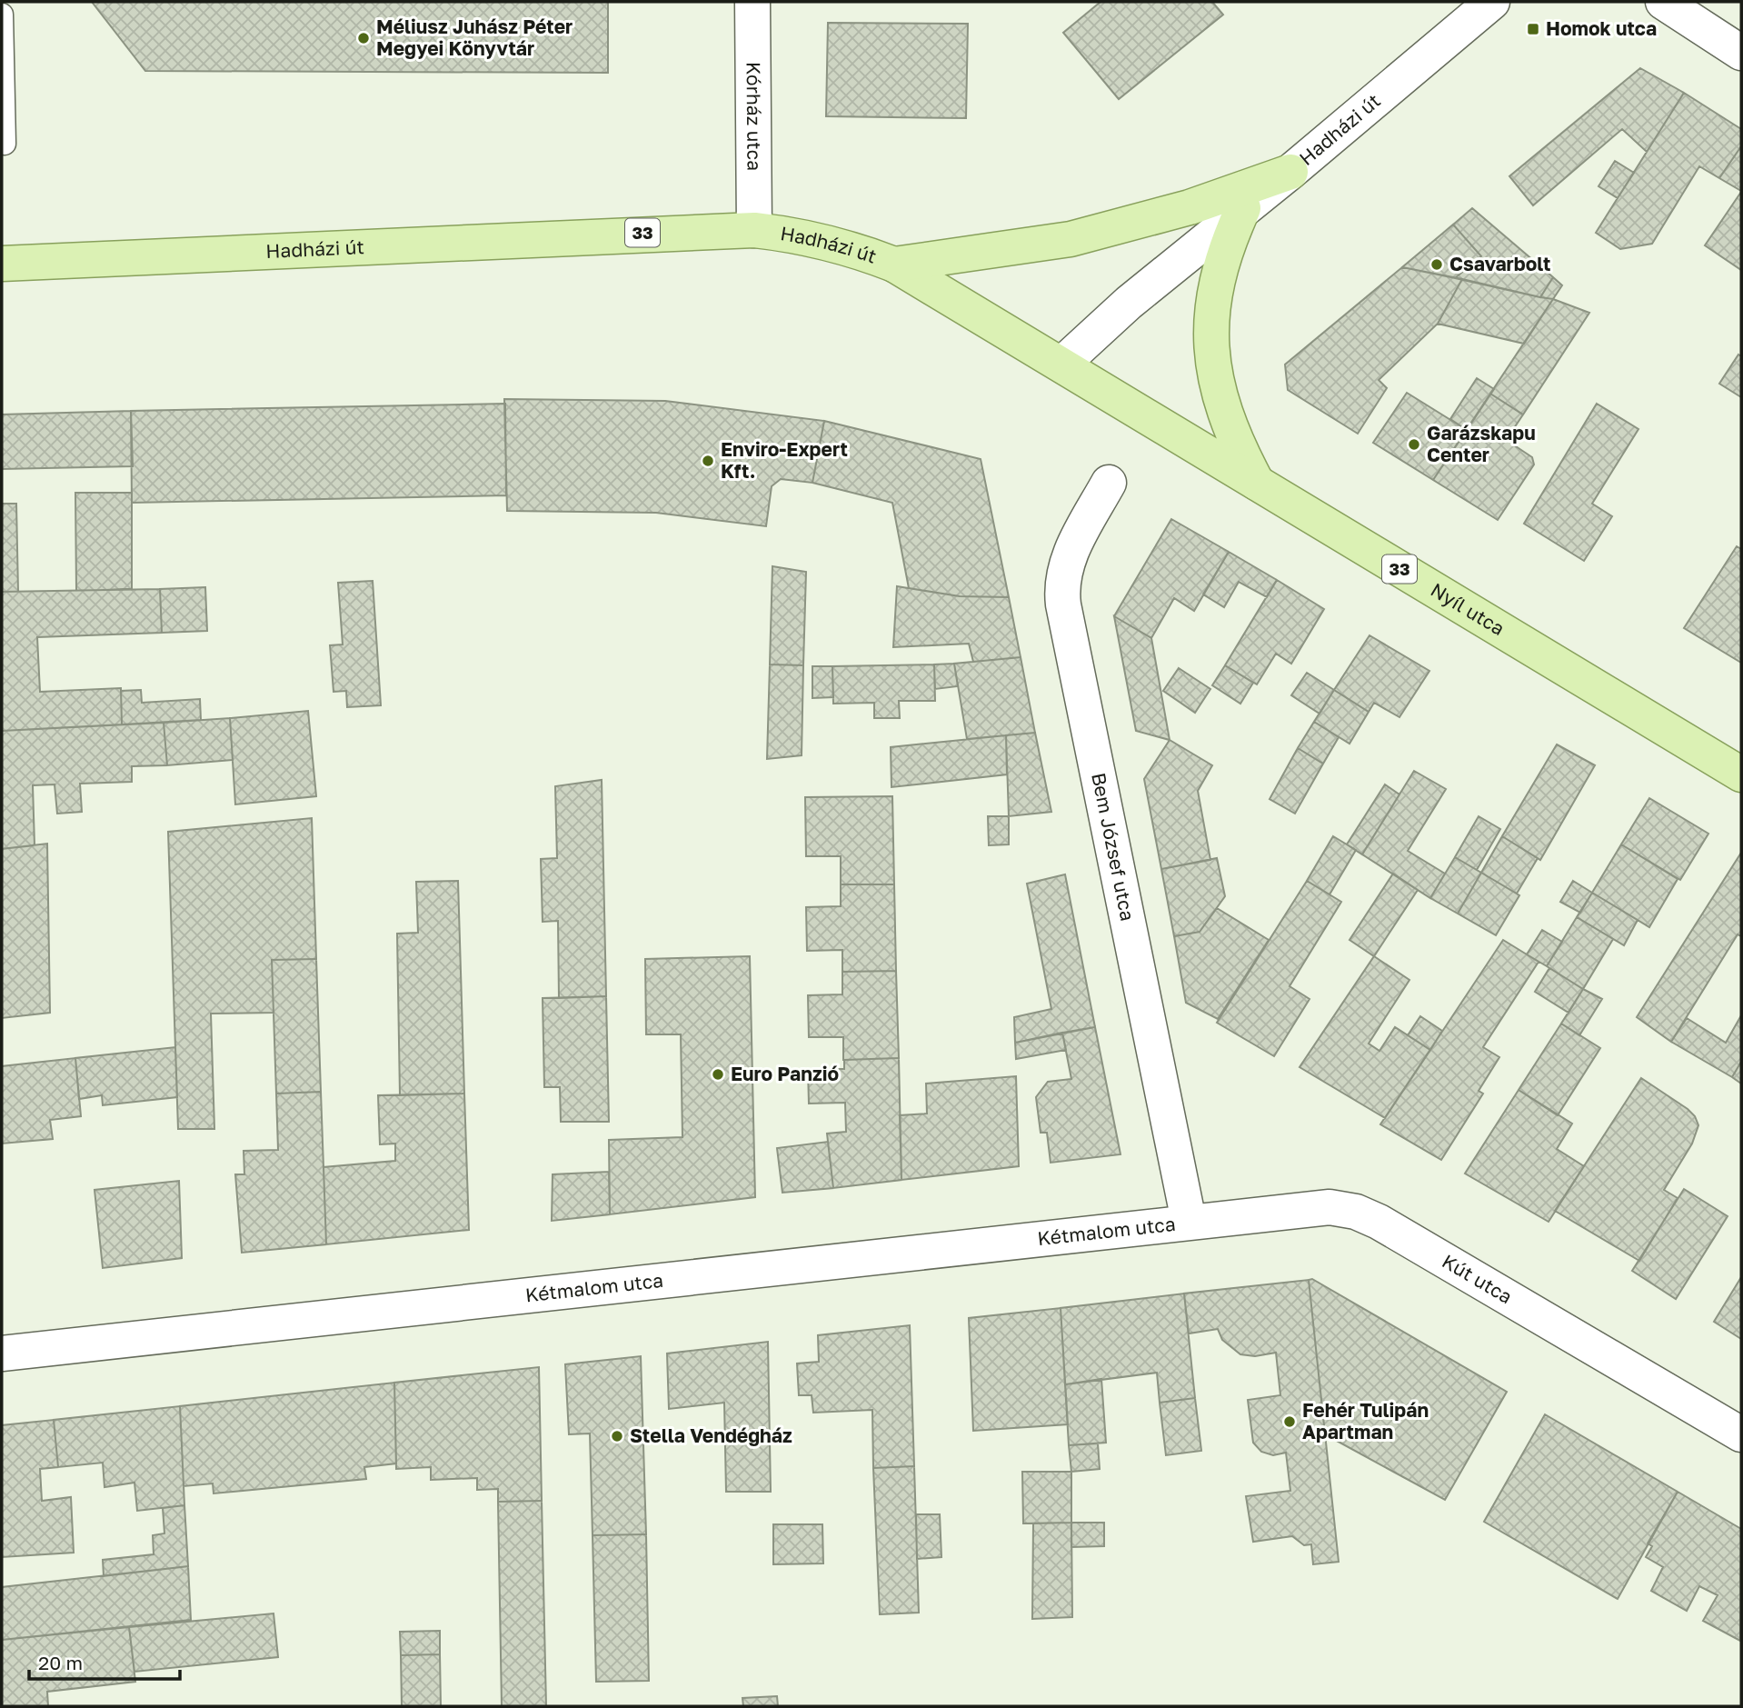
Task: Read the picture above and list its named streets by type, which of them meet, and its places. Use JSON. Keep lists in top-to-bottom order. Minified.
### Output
{"streets":{"main road":["Hadházi út","33","Nyíl utca"],"street":["Kórház utca","Bem József utca","Kétmalom utca","Kút utca"]},"crossings":[["Kórház utca","Hadházi út"],["Hadházi út","Nyíl utca"],["Bem József utca","Kétmalom utca"],["Bem József utca","Kút utca"],["Kétmalom utca","Kút utca"]],"places":{"transit":["Homok utca"],"other":["Méliusz Juhász Péter Megyei Könyvtár","Csavarbolt","Garázskapu Center","Enviro-Expert Kft.","Euro Panzió","Fehér Tulipán Apartman","Stella Vendégház"]},"scale_bar":"20 m"}
